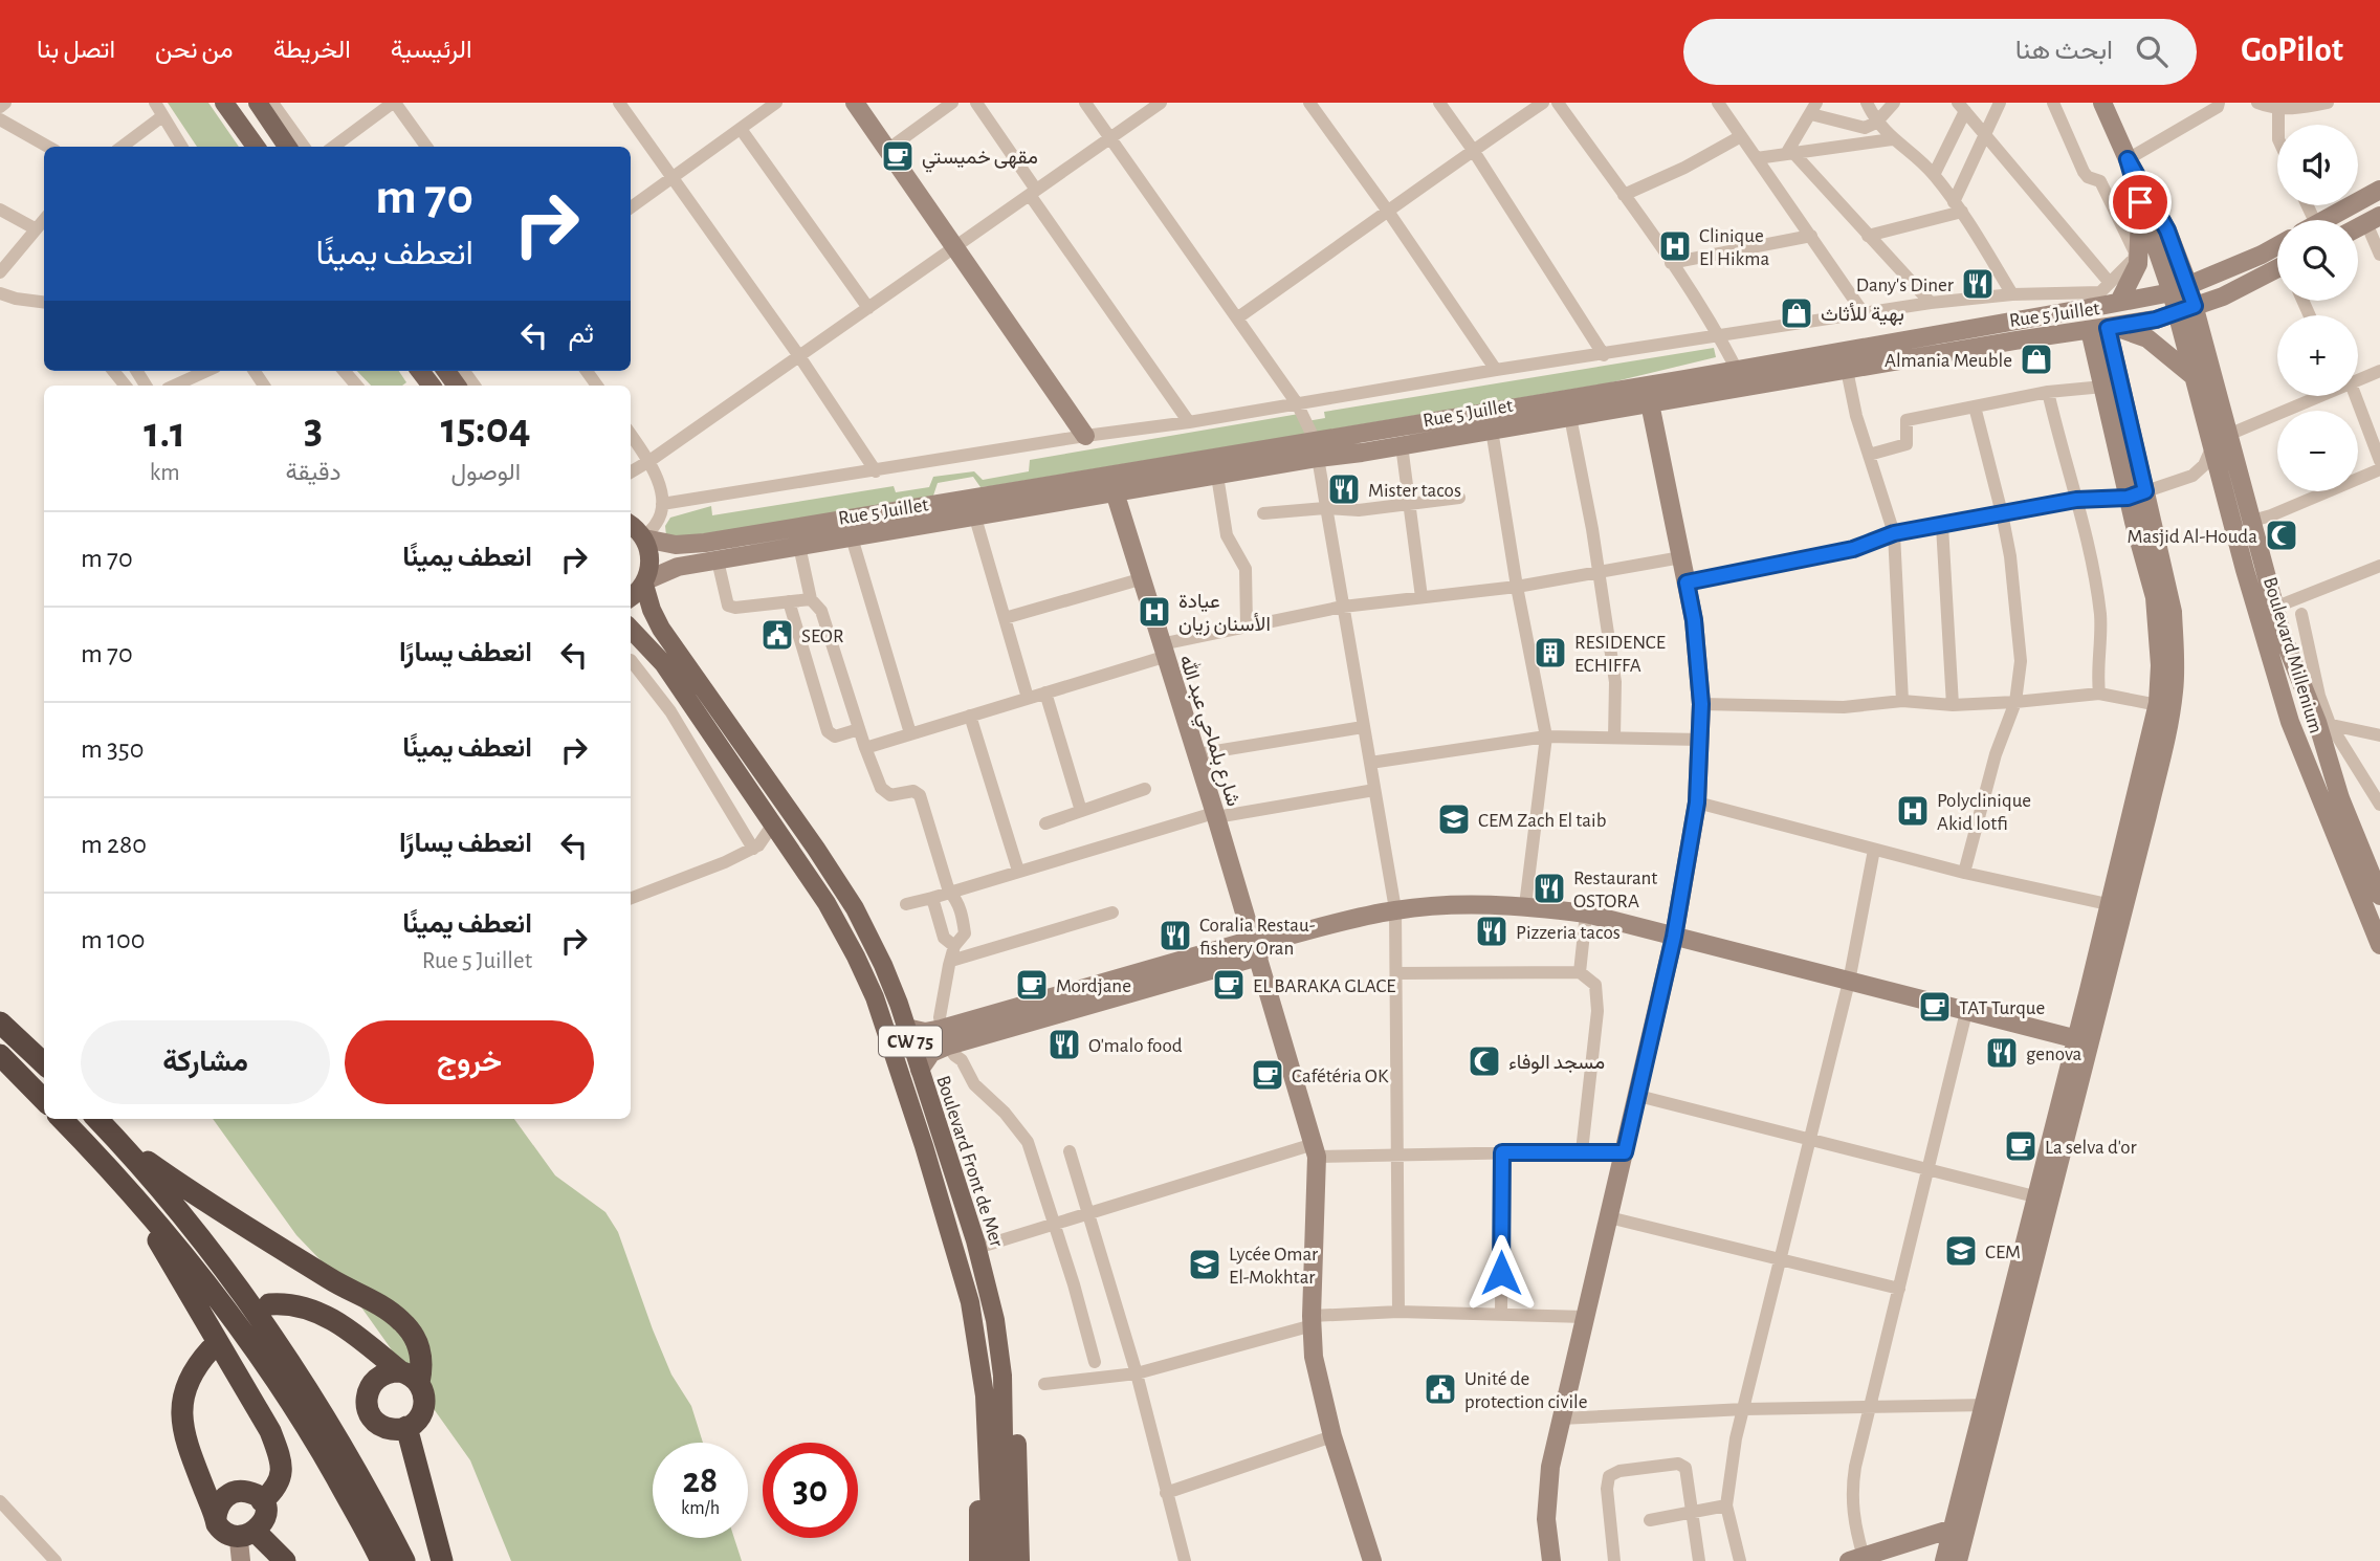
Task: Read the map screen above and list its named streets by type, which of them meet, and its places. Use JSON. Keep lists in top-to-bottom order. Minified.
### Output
{"streets":{"main road":["Rue 5 Juillet","Boulevard Millenium","شارع بلماحي عبد الله","CW 75","Boulevard Front de Mer"]},"crossings":[["Rue 5 Juillet","Boulevard Millenium"],["Rue 5 Juillet","شارع بلماحي عبد الله"],["Rue 5 Juillet","Boulevard Front de Mer"]],"places":{"cafe":["مقهى خميستي","Mordjane","EL BARAKA GLACE","TAT Turque","Cafétéria OK","La selva d'or"],"hospital":["Clinique El Hikma","عيادة الأسنان زيان","Polyclinique Akid lotfi"],"restaurant":["Dany's Diner","Mister tacos","Restaurant OSTORA","Pizzeria tacos","Coralia Restau- fishery Oran","O'malo food","genova"],"shop":["بهية للأثاث","Almania Meuble"],"mosque":["Masjid Al-Houda","مسجد الوفاء"],"public building":["SEOR","Unité de protection civile"],"building":["RESIDENCE ECHIFFA"],"school or university":["CEM Zach El taib","CEM","Lycée Omar El-Mokhtar"]},"page":{"header":"GoPilot","search":"ابحث هنا","nav":["الرئيسية","الخريطة","من نحن","اتصل بنا"],"map_buttons":["+","−"],"turn":["70 m","انعطف يمينًا"],"then":"ثم","eta":["15:04","الوصول","3","دقيقة","1.1","km"],"list":[{"name":"انعطف يمينًا","value":"70 m"},{"name":"انعطف يسارًا","value":"70 m"},{"name":"انعطف يمينًا","value":"350 m"},{"name":"انعطف يسارًا","value":"280 m"},{"name":"انعطف يمينًا","note":"Rue 5 Juillet","value":"100 m"}],"buttons":["خروج","مشاركة"],"speed":"28 km/h","limit":"30"}}
